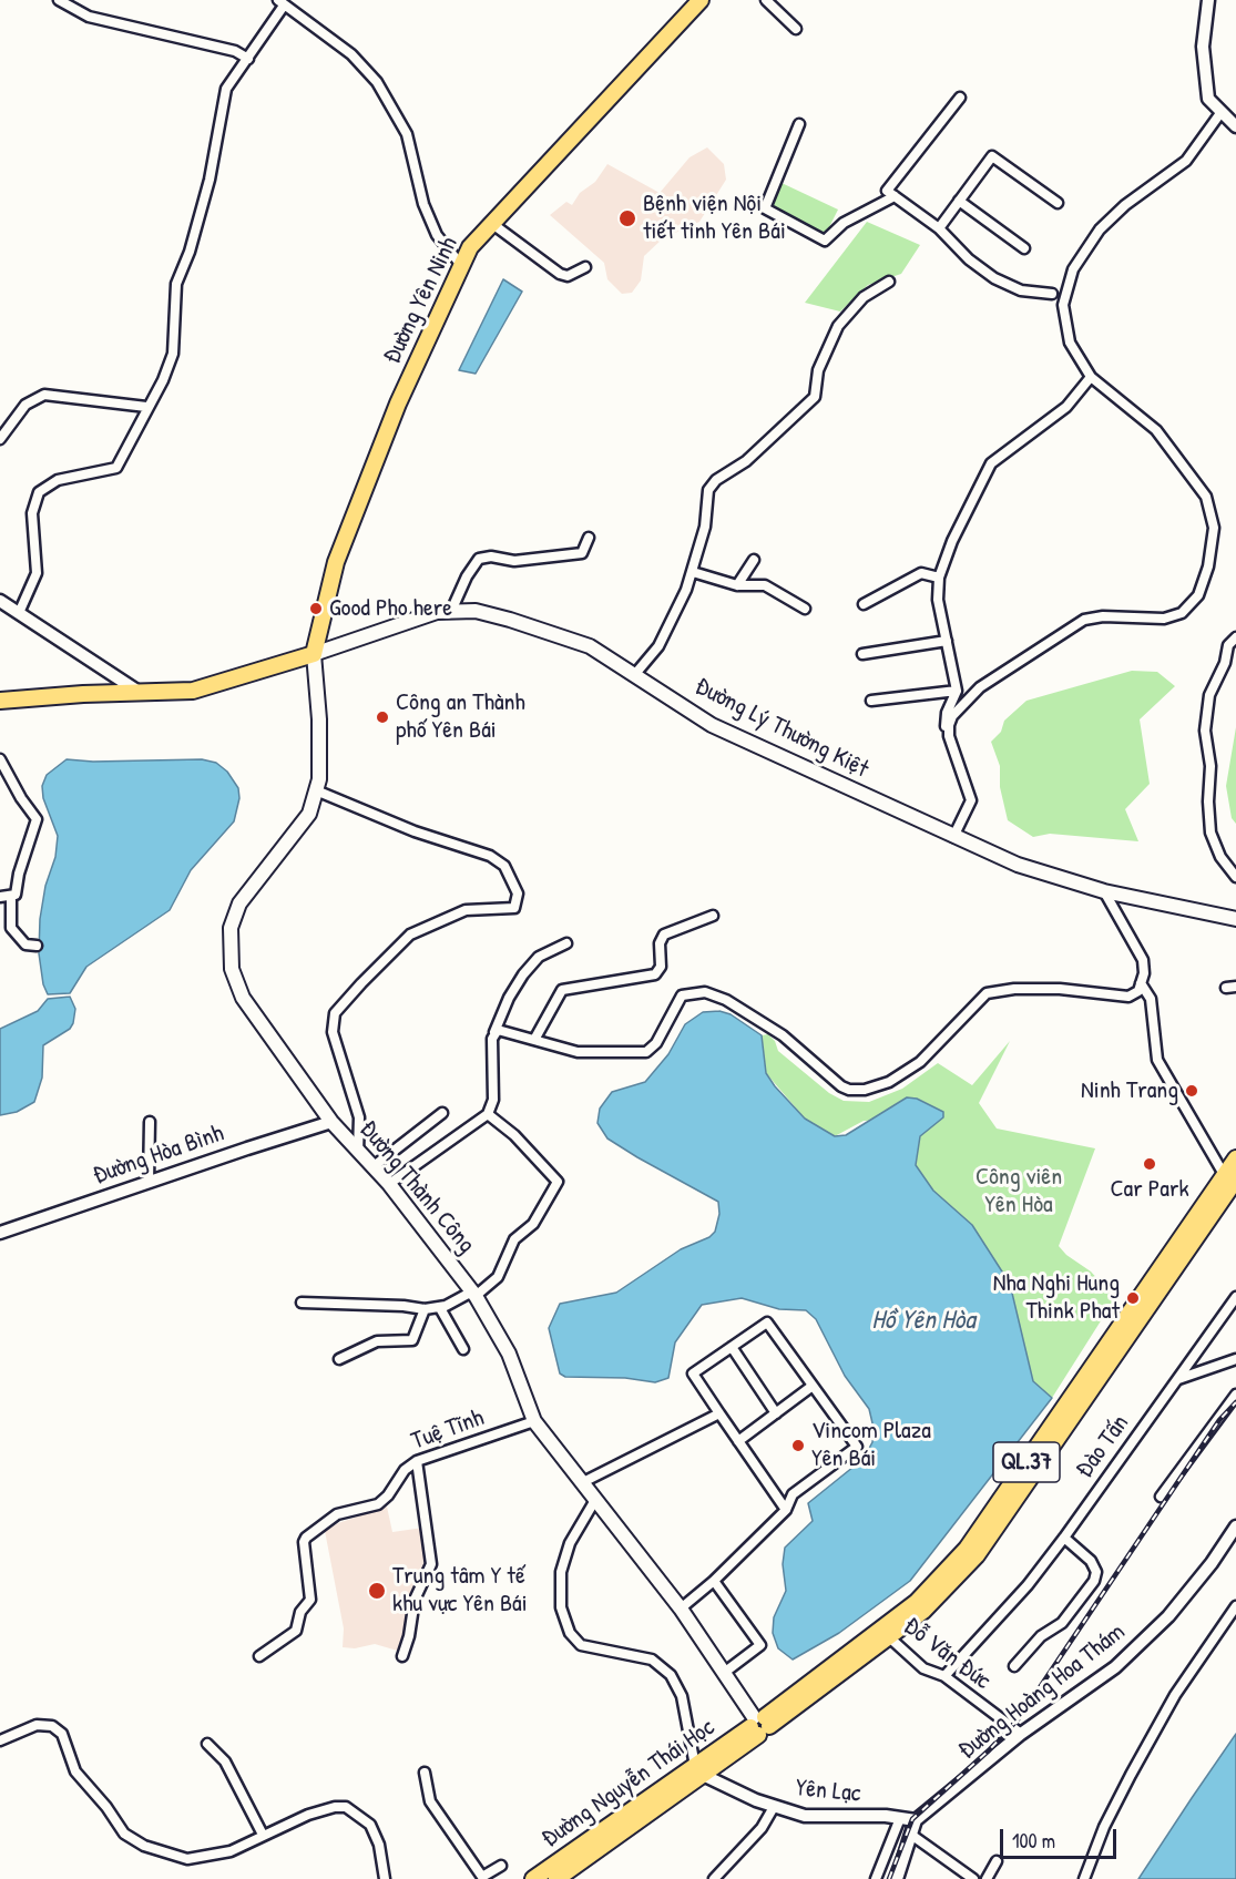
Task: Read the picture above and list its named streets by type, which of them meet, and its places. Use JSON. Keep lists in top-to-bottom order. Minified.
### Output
{"streets":{"main road":["Đường Yên Ninh","Đường Lý Thường Kiệt","Đường Thành Công","QL.37","Đường Nguyễn Thái Học"],"street":["Đường Hòa Bình","Tuệ Tĩnh","Đào Tấn","Đỗ Văn Đức","Đường Hoàng Hoa Thám","Yên Lạc"]},"crossings":[["Đường Yên Ninh","Đường Lý Thường Kiệt"],["Đường Yên Ninh","Đường Thành Công"],["Đường Lý Thường Kiệt","Đường Thành Công"],["Đường Hòa Bình","Đường Thành Công"],["Đường Thành Công","Tuệ Tĩnh"],["Đường Thành Công","Đường Nguyễn Thái Học"],["Đào Tấn","Đỗ Văn Đức"],["Đỗ Văn Đức","Đường Hoàng Hoa Thám"],["Đỗ Văn Đức","Đường Nguyễn Thái Học"],["Đường Hoàng Hoa Thám","Yên Lạc"],["Đường Nguyễn Thái Học","Yên Lạc"]],"water":["Hồ Yên Hòa"],"parks":["Công viên Yên Hòa"],"places":["Bệnh viện Nội tiết tỉnh Yên Bái","Good Pho here","Công an Thành phố Yên Bái","Ninh Trang","Car Park","Nha Nghi Hung Think Phat","Vincom Plaza Yên Bái","Trung tâm Y tế khu vực Yên Bái"],"scale_bar":"100 m"}
